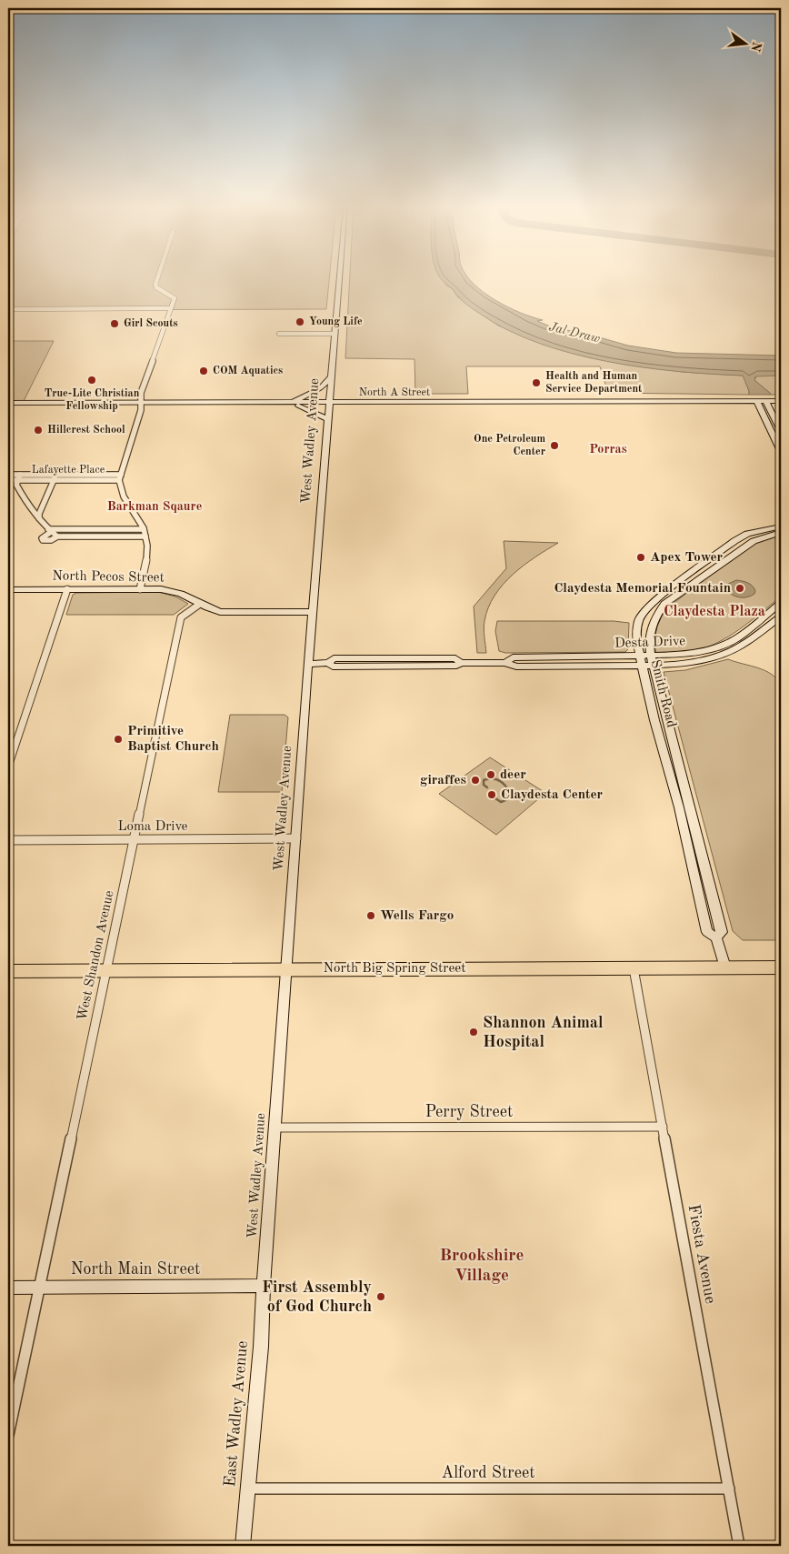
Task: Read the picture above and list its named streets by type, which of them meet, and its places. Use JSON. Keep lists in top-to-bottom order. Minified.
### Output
{"streets":{"highway":["North Big Spring Street"],"main road":["North A Street","West Wadley Avenue","North Pecos Street","Desta Drive","Smith Road","North Main Street","East Wadley Avenue"],"street":["Lafayette Place","Loma Drive","West Shandon Avenue","Perry Street","Fiesta Avenue","Alford Street"]},"crossings":[["North A Street","West Wadley Avenue"],["West Wadley Avenue","North Pecos Street"],["West Wadley Avenue","Desta Drive"],["West Wadley Avenue","Loma Drive"],["West Wadley Avenue","North Big Spring Street"],["West Wadley Avenue","Perry Street"],["West Wadley Avenue","North Main Street"],["West Wadley Avenue","East Wadley Avenue"],["North Pecos Street","West Shandon Avenue"],["Desta Drive","Smith Road"],["Smith Road","North Big Spring Street"],["Loma Drive","West Shandon Avenue"],["West Shandon Avenue","North Big Spring Street"],["West Shandon Avenue","North Main Street"],["North Big Spring Street","Fiesta Avenue"],["Perry Street","Fiesta Avenue"],["Fiesta Avenue","Alford Street"],["North Main Street","East Wadley Avenue"],["East Wadley Avenue","Alford Street"]],"districts":["Porras","Barkman Sqaure","Claydesta Plaza","Brookshire Village"],"water":["Jal Draw"],"places":["Young Life","Girl Scouts","COM Aquatics","True-Lite Christian Fellowship","Health and Human Service Department","Hillcrest School","One Petroleum Center","Apex Tower","Claydesta Memorial Fountain","Primitive Baptist Church","deer","giraffes","Claydesta Center","Wells Fargo","Shannon Animal Hospital","First Assembly of God Church"],"north":"right"}
